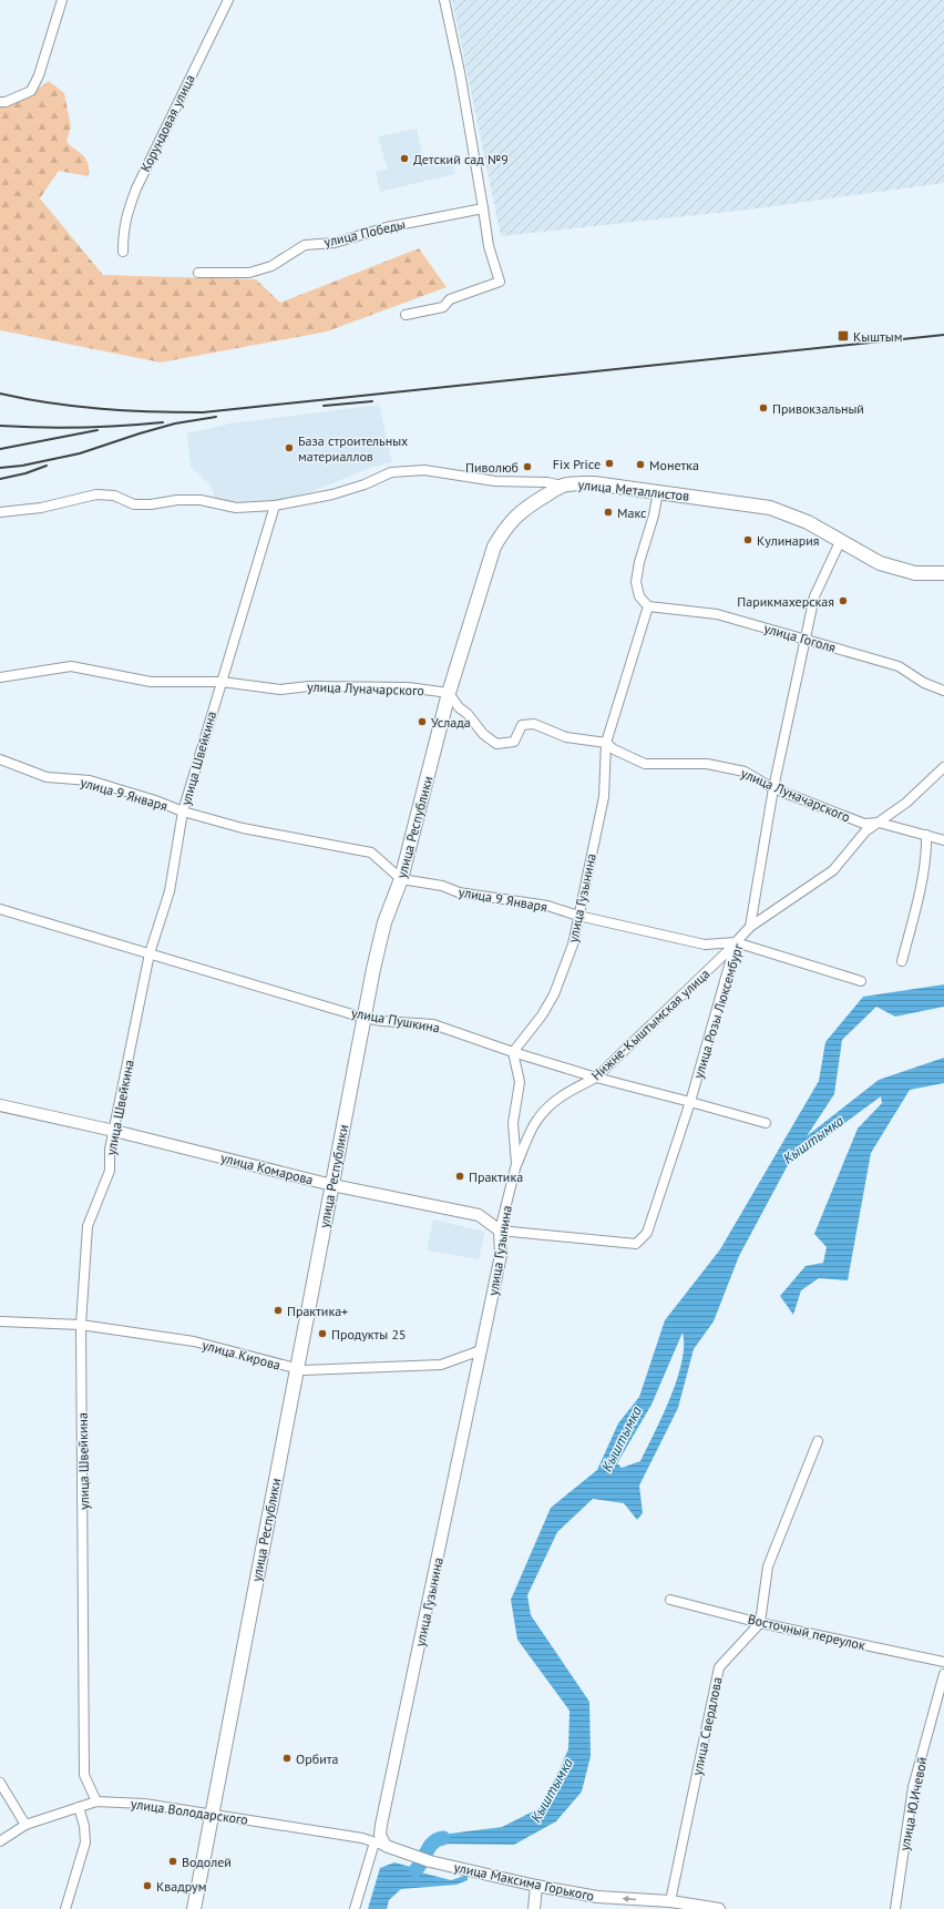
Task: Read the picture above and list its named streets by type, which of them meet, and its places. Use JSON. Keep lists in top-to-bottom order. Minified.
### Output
{"streets":{"main road":["улица Металлистов","улица Республики"],"street":["Корундовая улица","улица Победы","улица Гоголя","улица Луначарского","улица Швейкина","улица 9 Января","улица Гузынина","улица Розы Люксембург","улица Пушкина","Нижне-Кыштымская улица","улица Комарова","улица Кирова","Восточный переулок","улица Свердлова","улица Ю.Ичевой","улица Володарского","улица Максима Горького"]},"crossings":[["улица Металлистов","улица Швейкина"],["улица Металлистов","улица Республики"],["улица Гоголя","улица Гузынина"],["улица Луначарского","улица Швейкина"],["улица Луначарского","улица Республики"],["улица Луначарского","улица Гузынина"],["улица Швейкина","улица 9 Января"],["улица Швейкина","улица Пушкина"],["улица Швейкина","улица Комарова"],["улица Швейкина","улица Кирова"],["улица Швейкина","улица Володарского"],["улица 9 Января","улица Республики"],["улица 9 Января","улица Гузынина"],["улица 9 Января","улица Розы Люксембург"],["улица 9 Января","Нижне-Кыштымская улица"],["улица Республики","улица Пушкина"],["улица Республики","улица Комарова"],["улица Республики","улица Кирова"],["улица Республики","улица Володарского"],["улица Гузынина","улица Розы Люксембург"],["улица Гузынина","улица Пушкина"],["улица Гузынина","Нижне-Кыштымская улица"],["улица Гузынина","улица Комарова"],["улица Гузынина","улица Кирова"],["улица Гузынина","улица Володарского"],["улица Гузынина","улица Максима Горького"],["улица Розы Люксембург","улица Пушкина"],["улица Розы Люксембург","Нижне-Кыштымская улица"],["улица Розы Люксембург","улица Комарова"],["улица Пушкина","Нижне-Кыштымская улица"],["Восточный переулок","улица Свердлова"],["улица Свердлова","улица Максима Горького"],["улица Володарского","улица Максима Горького"]],"water":["Кыштымка"],"places":{"other":["Детский сад №9","Привокзальный","База cтроительных материаллов","Fix Price","Монетка","Пиволюб","Макс","Кулинария","Парикмахерская","Услада","Практика","Практика+","Продукты 25","Орбита","Водолей","Квадрум"],"transit":["Кыштым"]}}
